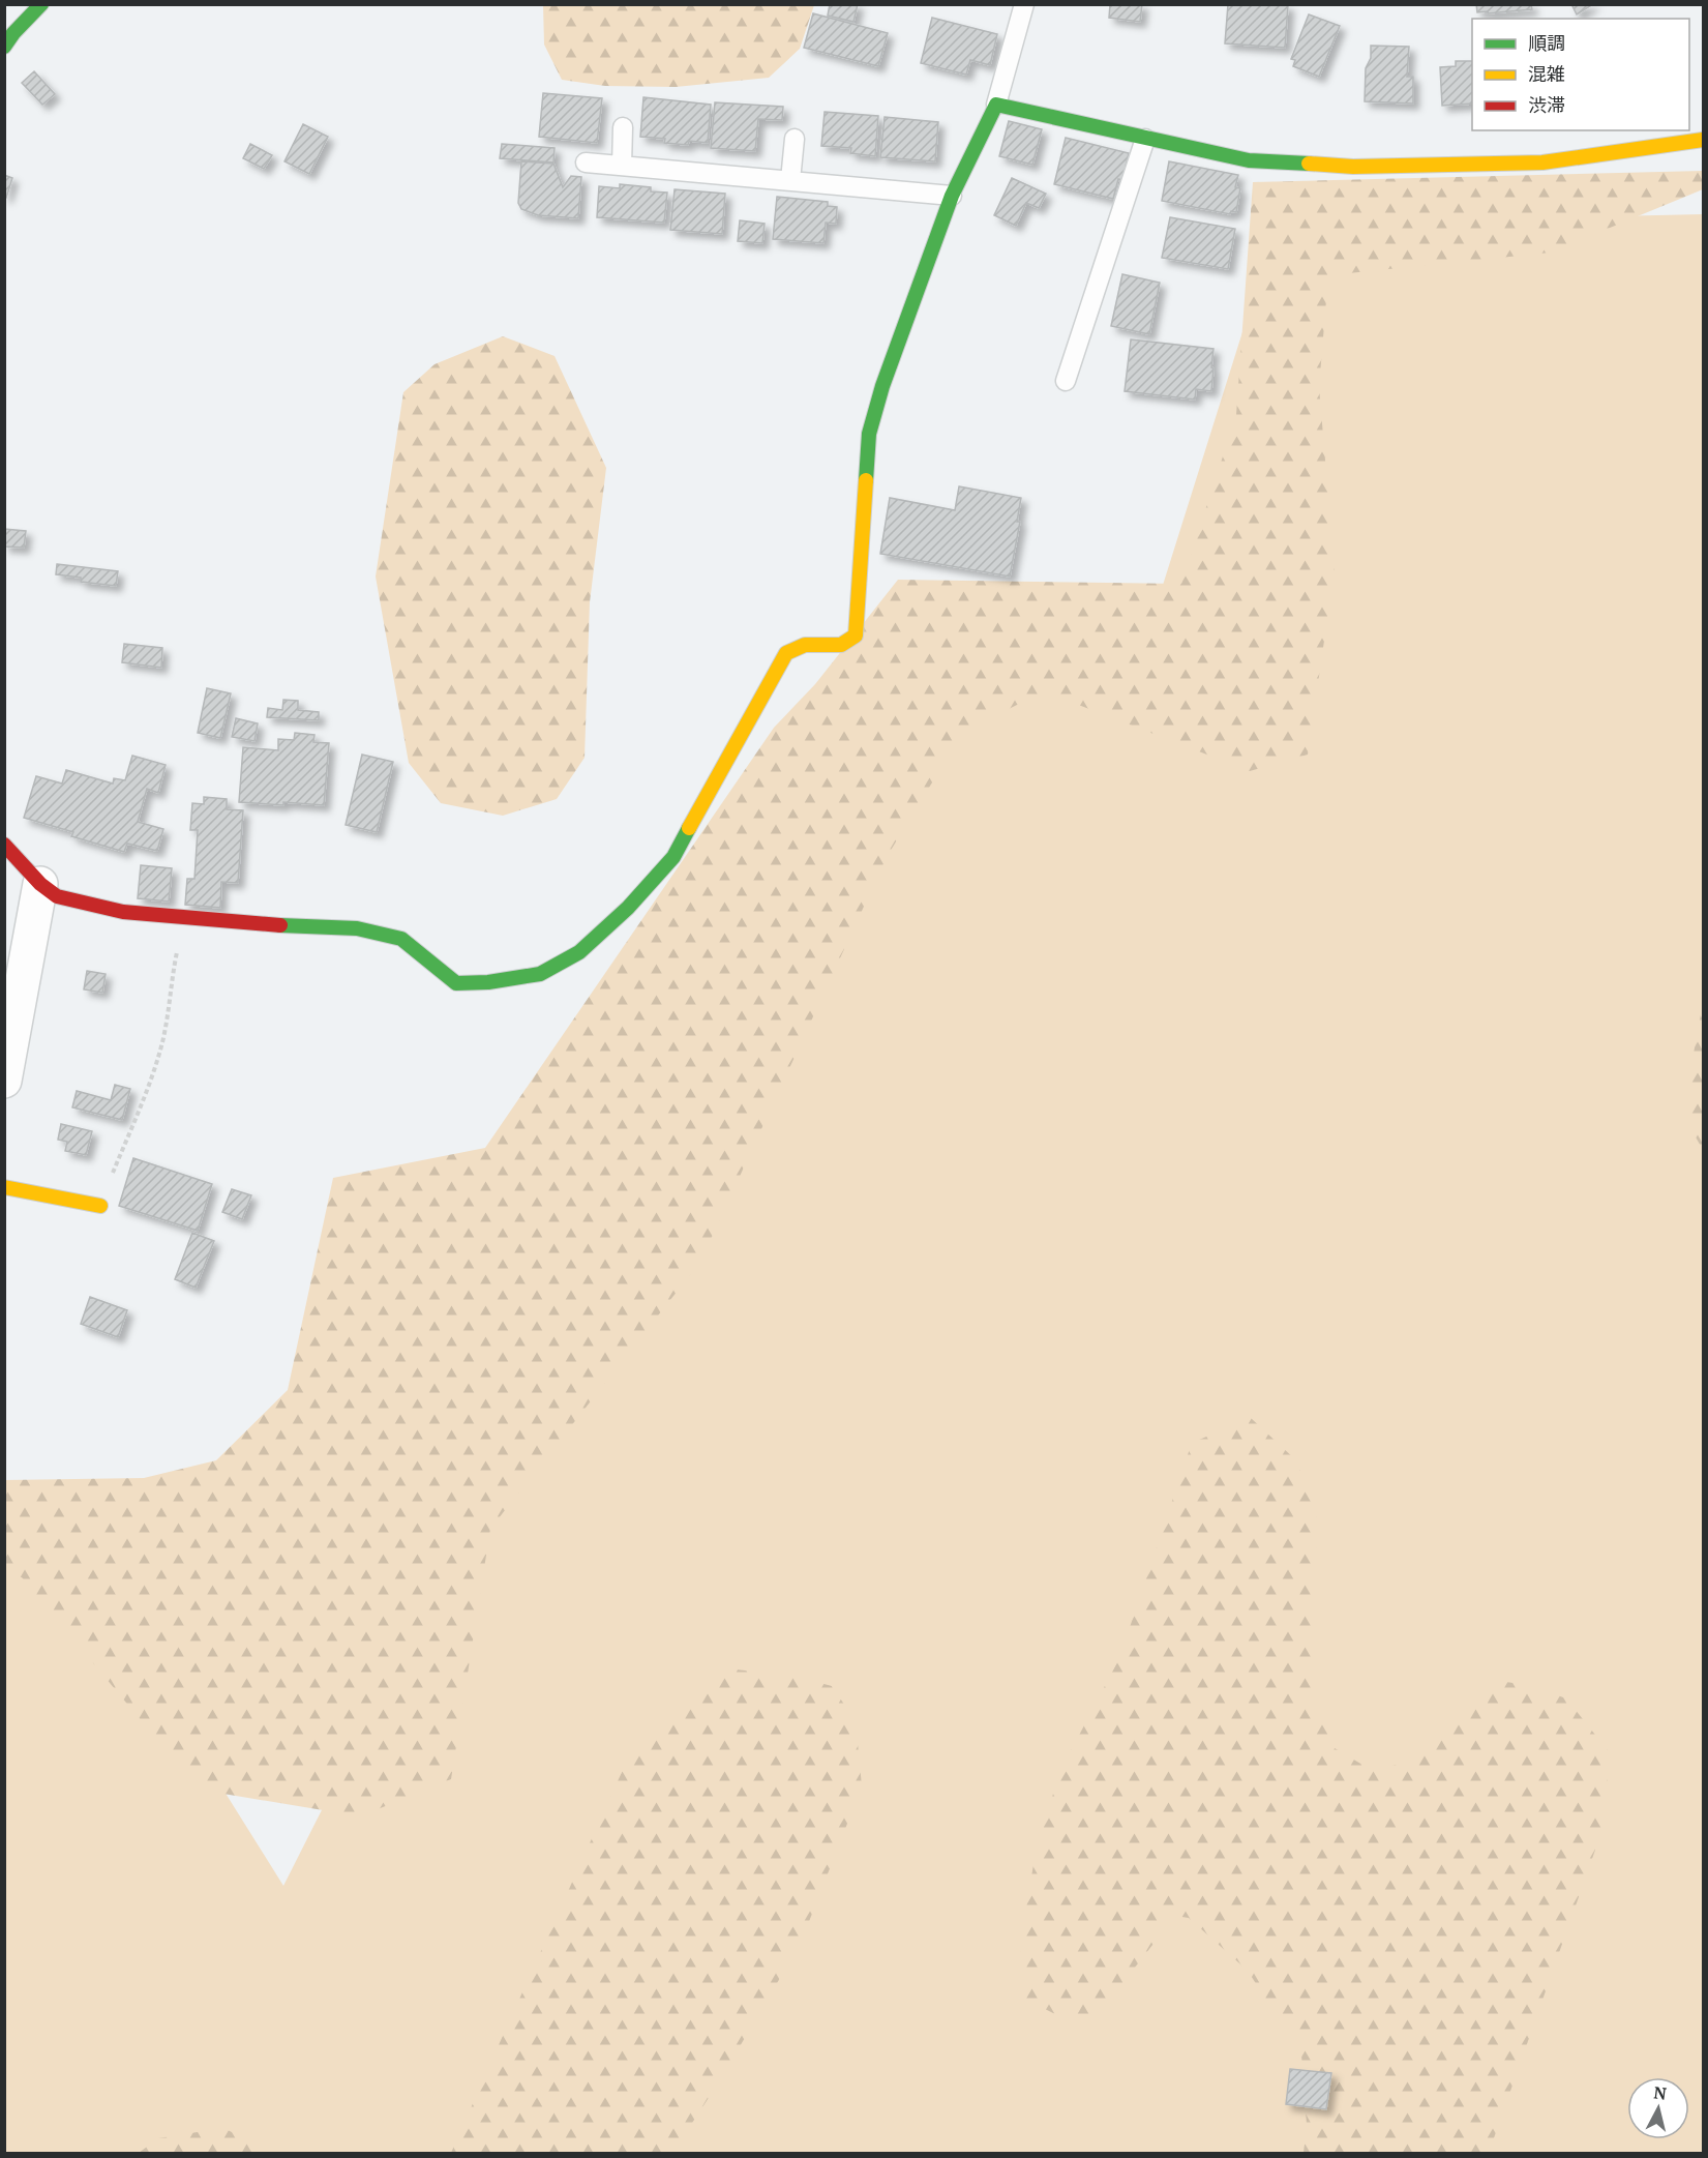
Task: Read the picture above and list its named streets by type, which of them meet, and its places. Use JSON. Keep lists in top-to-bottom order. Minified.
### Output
{"legend":["順調","混雑","渋滞"],"north":"top"}
